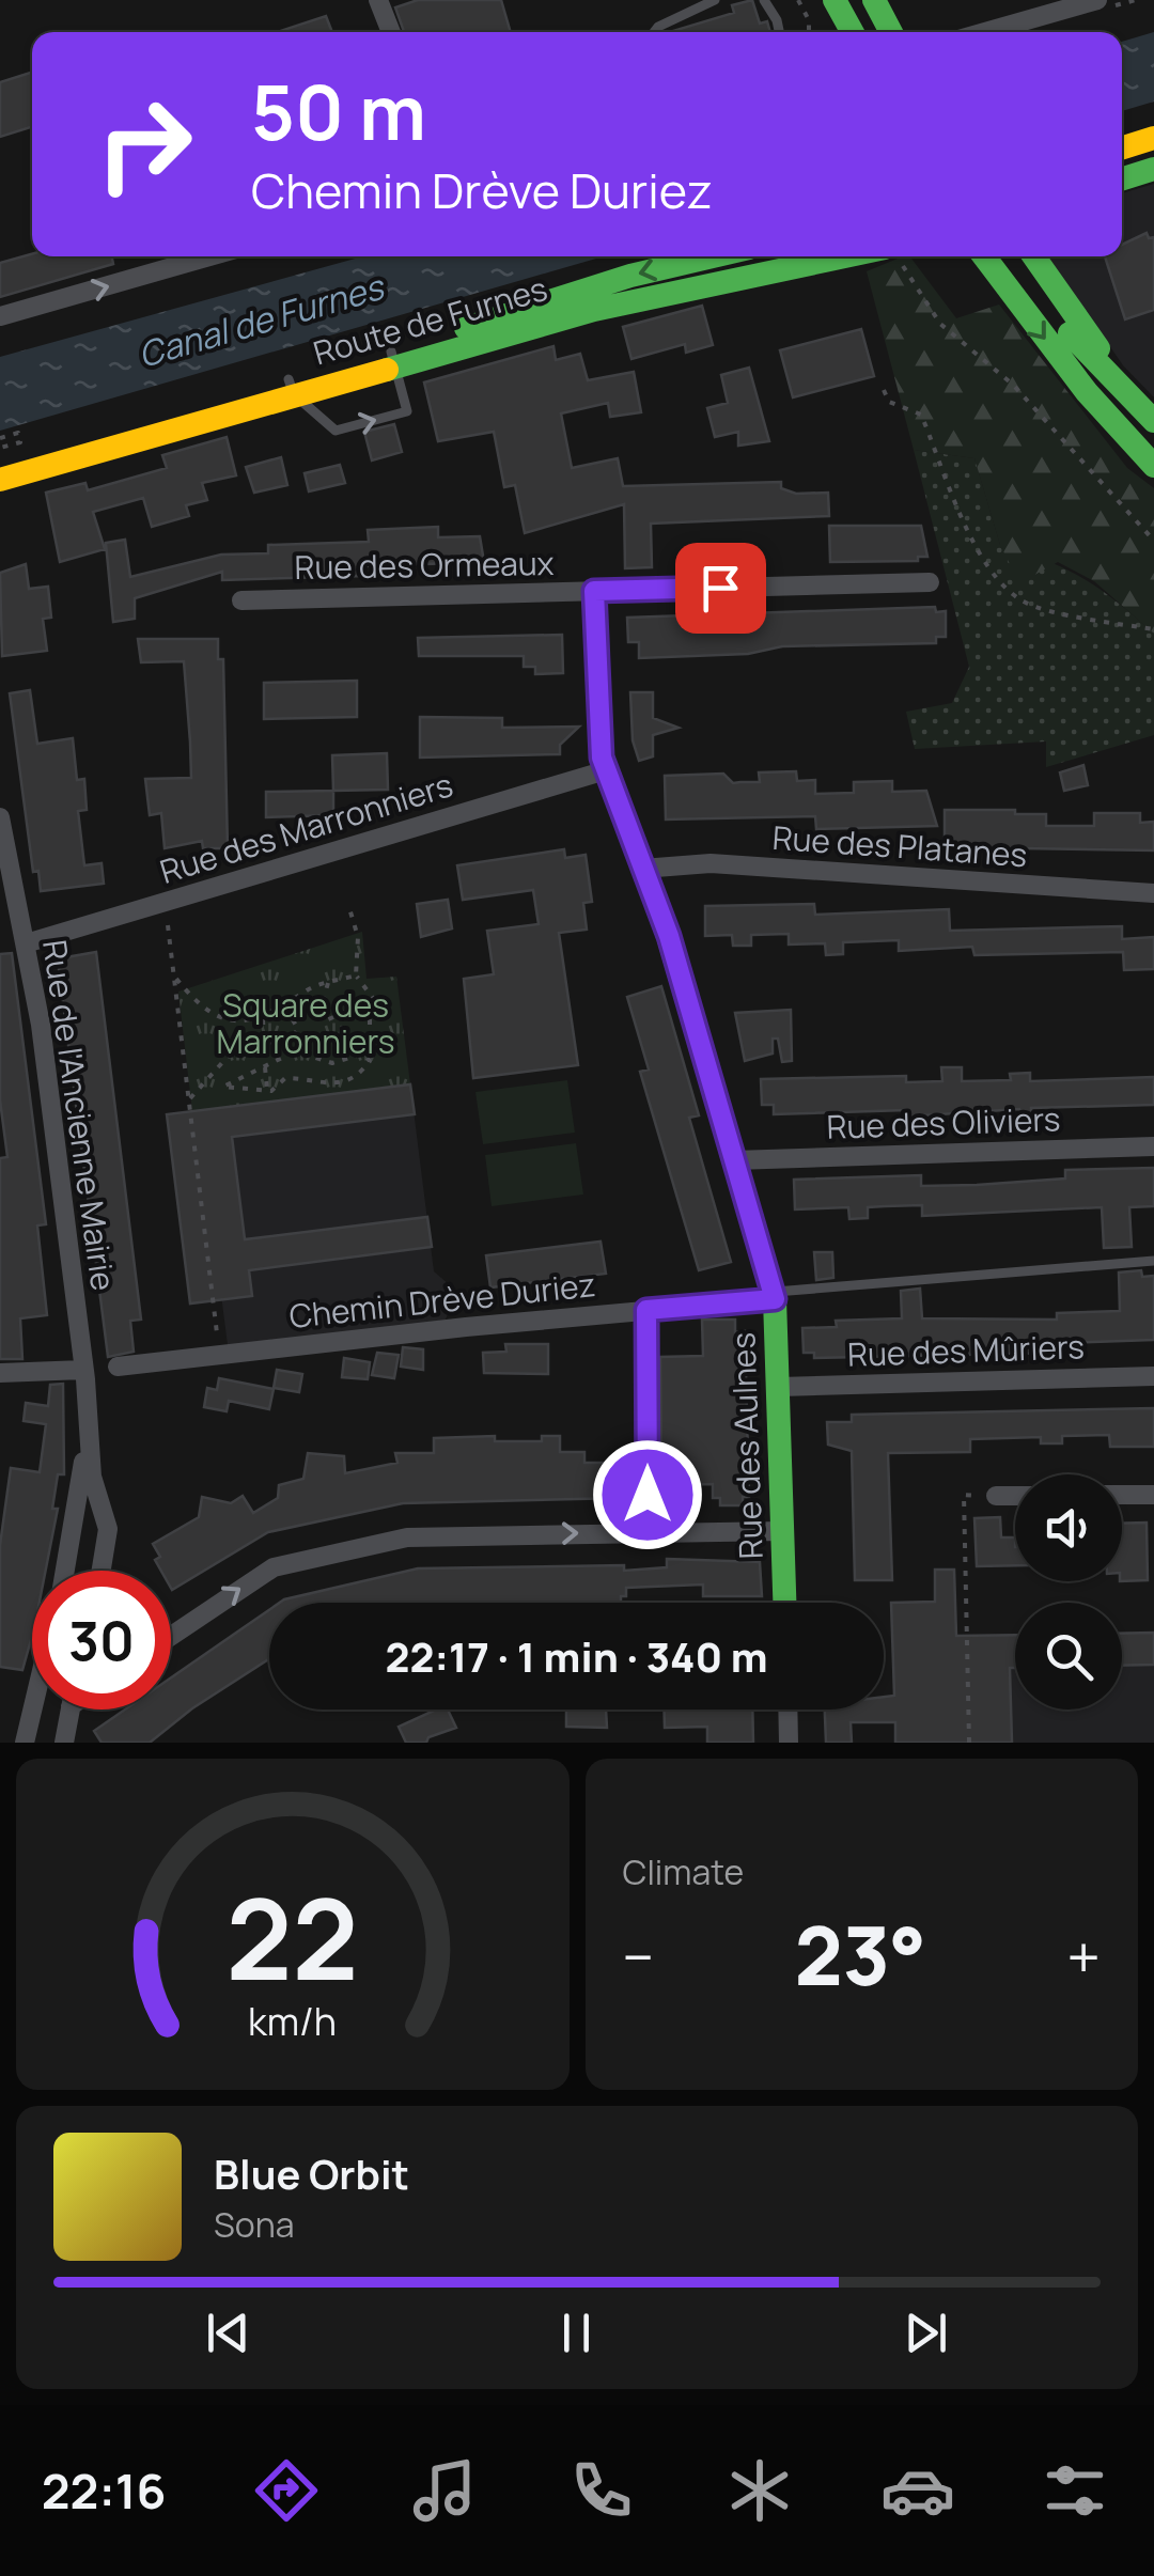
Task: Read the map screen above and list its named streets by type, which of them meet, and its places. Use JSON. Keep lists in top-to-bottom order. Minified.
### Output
{"streets":{"main road":["Route de Furnes","Rue des Aulnes"],"street":["Rue des Ormeaux","Rue des Marronniers","Rue des Platanes","Rue de l'Ancienne Mairie","Rue des Oliviers","Chemin Drève Duriez","Rue des Mûriers"]},"crossings":[["Rue des Ormeaux","Rue des Aulnes"],["Rue des Marronniers","Rue de l'Ancienne Mairie"],["Rue des Marronniers","Rue des Aulnes"],["Rue des Platanes","Rue des Aulnes"],["Rue des Oliviers","Rue des Aulnes"],["Chemin Drève Duriez","Rue des Aulnes"],["Rue des Mûriers","Rue des Aulnes"]],"water":["Canal de Furnes"],"parks":["Square des Marronniers"],"page":{"turn":["50 m","Chemin Drève Duriez"],"limit":"30","trip":"22:17 · 1 min · 340 m","tile":"Climate","heat":["−","23°","+"],"song":["Blue Orbit","Sona"],"tabs":"22:16","gauge":["22","km/h"]}}
